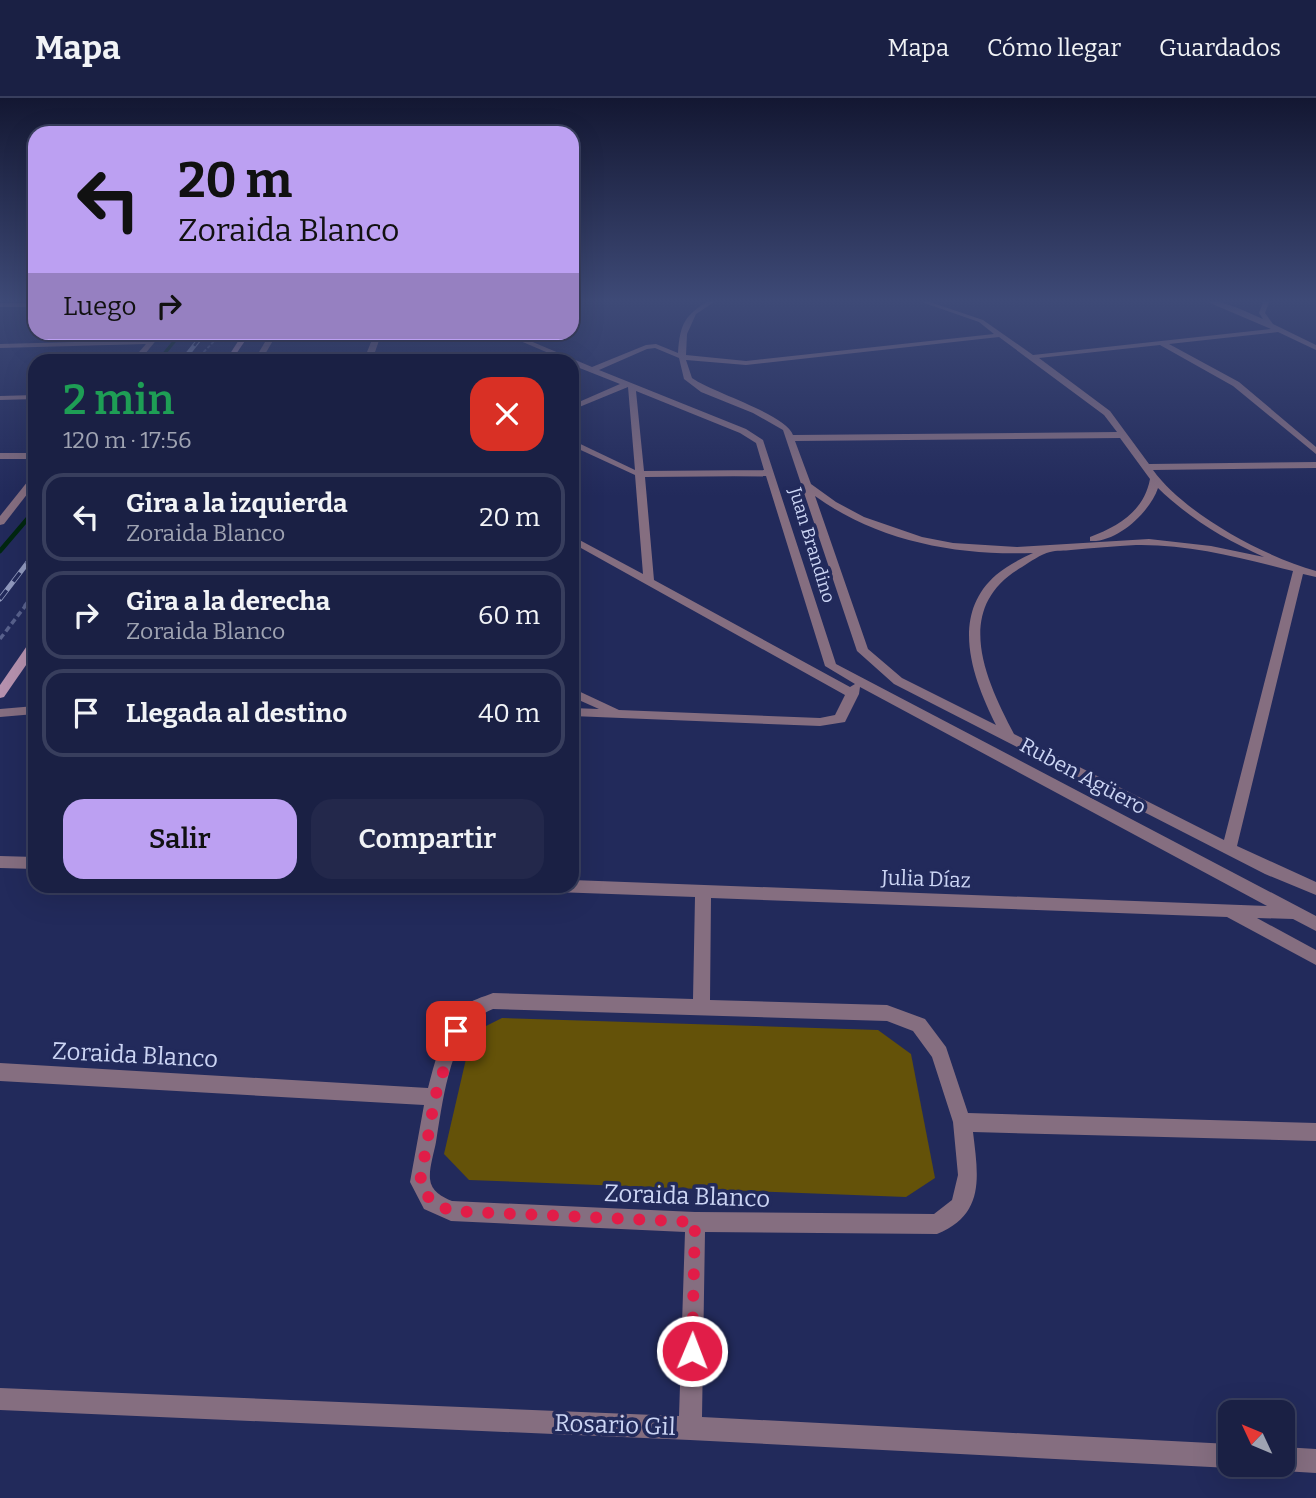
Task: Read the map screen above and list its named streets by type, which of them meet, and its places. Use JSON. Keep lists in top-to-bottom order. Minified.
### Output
{"streets":{"street":["Juan Brandino","Ruben Agüero","Julia Díaz","Zoraida Blanco","Rosario Gil"]},"crossings":[["Juan Brandino","Ruben Agüero"],["Ruben Agüero","Julia Díaz"]],"north":"top left","page":{"header":"Mapa","nav":["Mapa","Cómo llegar","Guardados"],"turn":["20 m","Zoraida Blanco"],"then":"Luego","heading":["2 min","120 m · 17:56"],"list":[{"name":"Gira a la izquierda","note":"Zoraida Blanco","value":"20 m"},{"name":"Gira a la derecha","note":"Zoraida Blanco","value":"60 m"},{"name":"Llegada al destino","value":"40 m"}],"buttons":["Salir","Compartir"]}}
